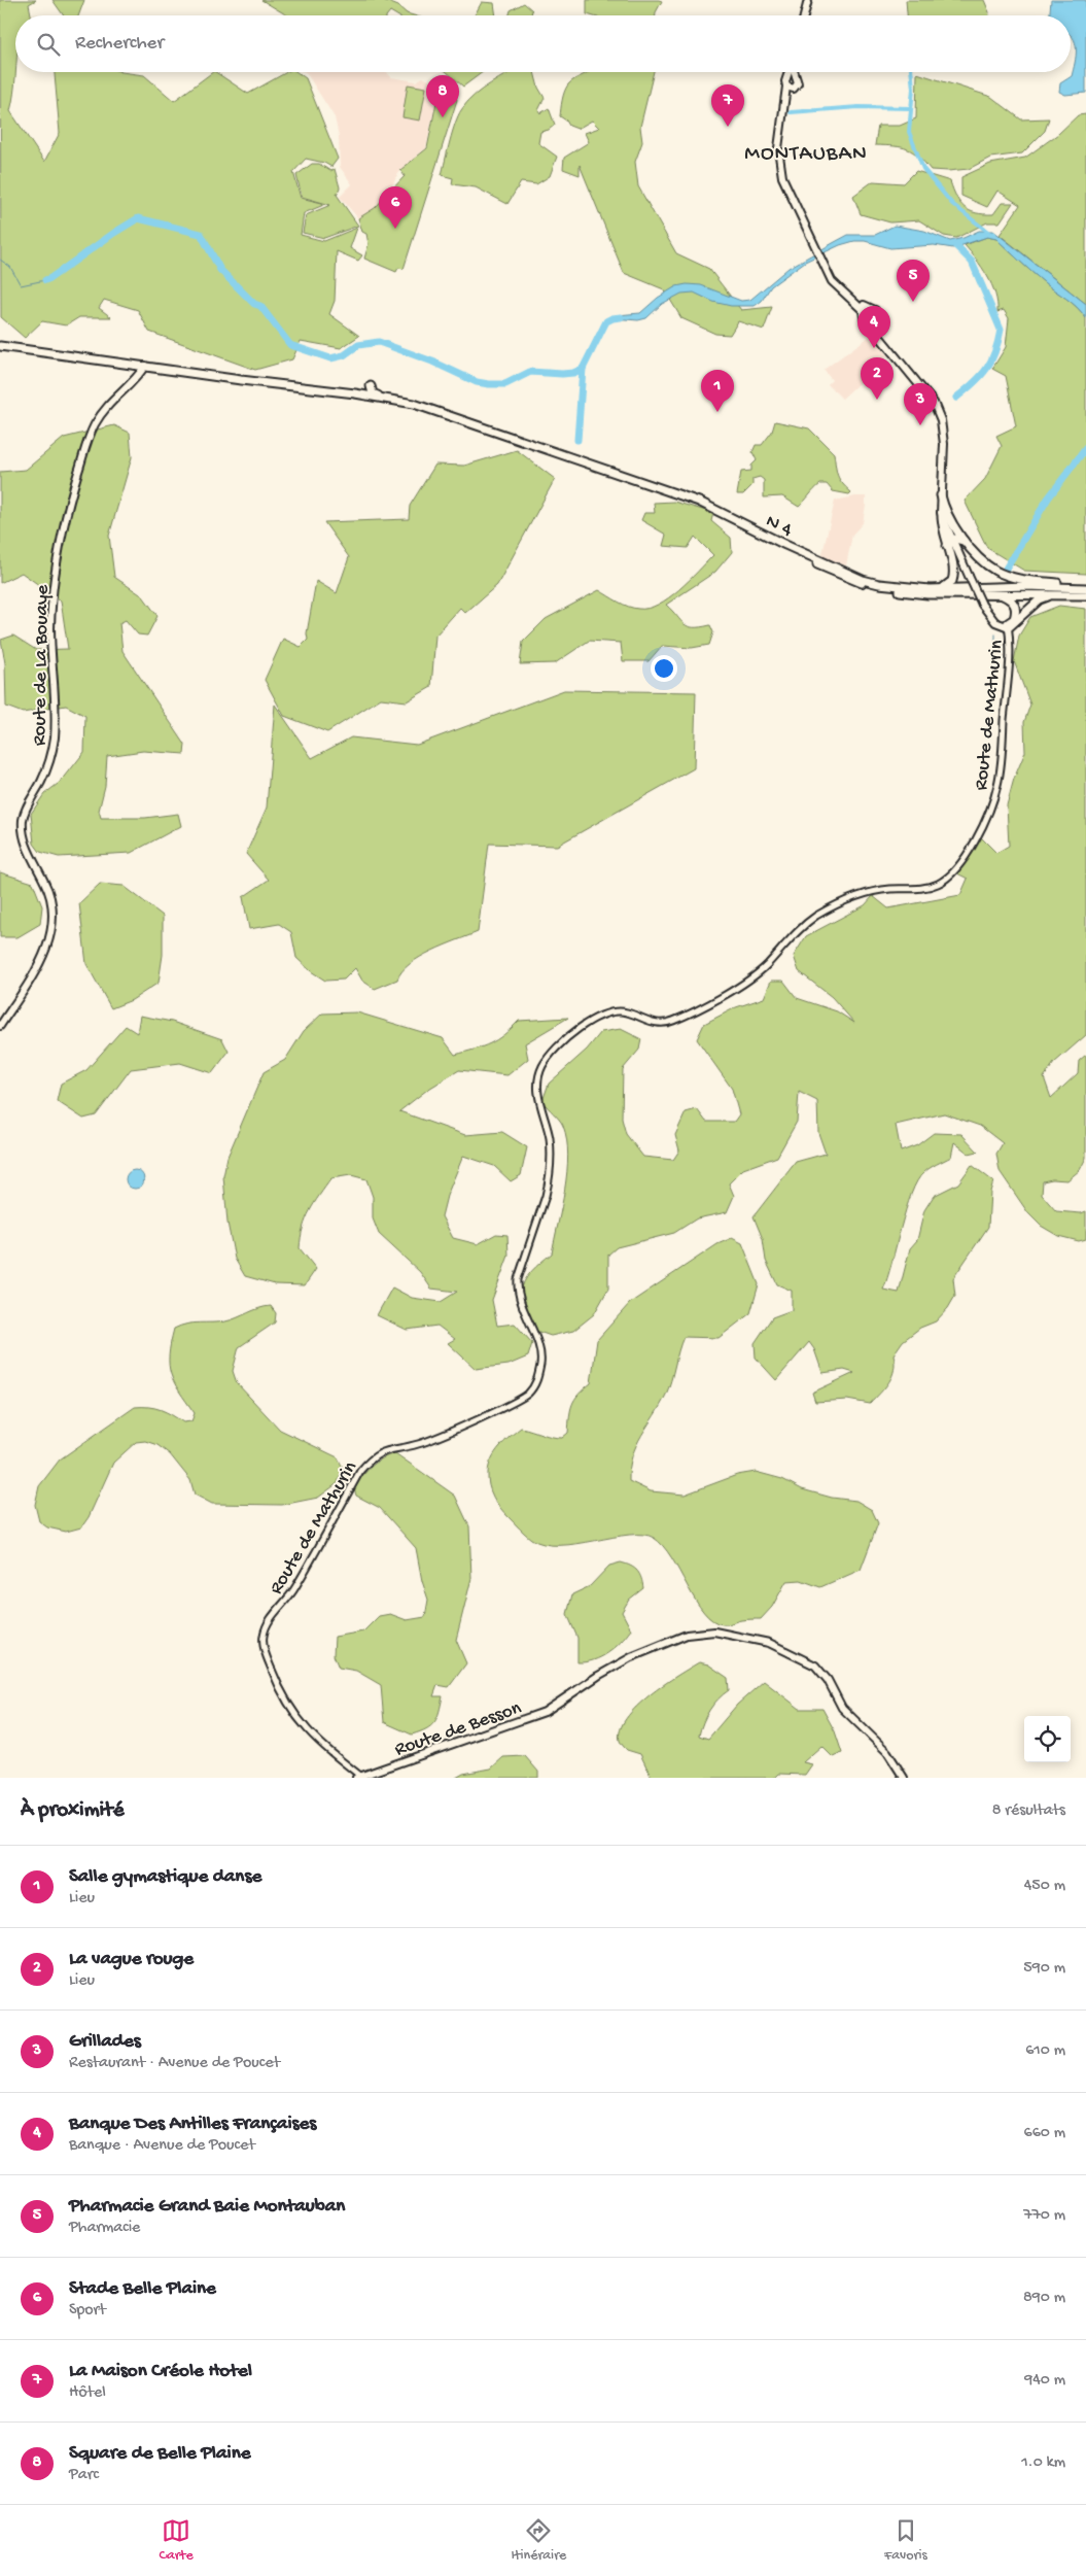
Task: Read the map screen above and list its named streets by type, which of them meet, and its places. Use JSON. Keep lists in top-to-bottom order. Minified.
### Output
{"streets":{"highway":["N 4"],"main road":["Route de La Bouaye","Route de Besson"],"street":["Route de Mathurin"]},"crossings":[["N 4","Route de La Bouaye"],["Route de Mathurin","Route de Besson"]],"districts":["MONTAUBAN"],"page":{"search":"Rechercher","pins":["8","7","6","5","4","2","1","3"],"heading":["À proximité","8 résultats"],"list":[{"mark":"1","name":"Salle gymastique danse","note":"Lieu","value":"450 m"},{"mark":"2","name":"La vague rouge","note":"Lieu","value":"590 m"},{"mark":"3","name":"Grillades","note":"Restaurant · Avenue de Poucet","value":"610 m"},{"mark":"4","name":"Banque Des Antilles Françaises","note":"Banque · Avenue de Poucet","value":"660 m"},{"mark":"5","name":"Pharmacie Grand Baie Montauban","note":"Pharmacie","value":"770 m"},{"mark":"6","name":"Stade Belle Plaine","note":"Sport","value":"890 m"},{"mark":"7","name":"La Maison Créole Hotel","note":"Hôtel","value":"940 m"},{"mark":"8","name":"Square de Belle Plaine","note":"Parc","value":"1.0 km"}],"nav":["Carte","Itinéraire","Favoris"]}}
